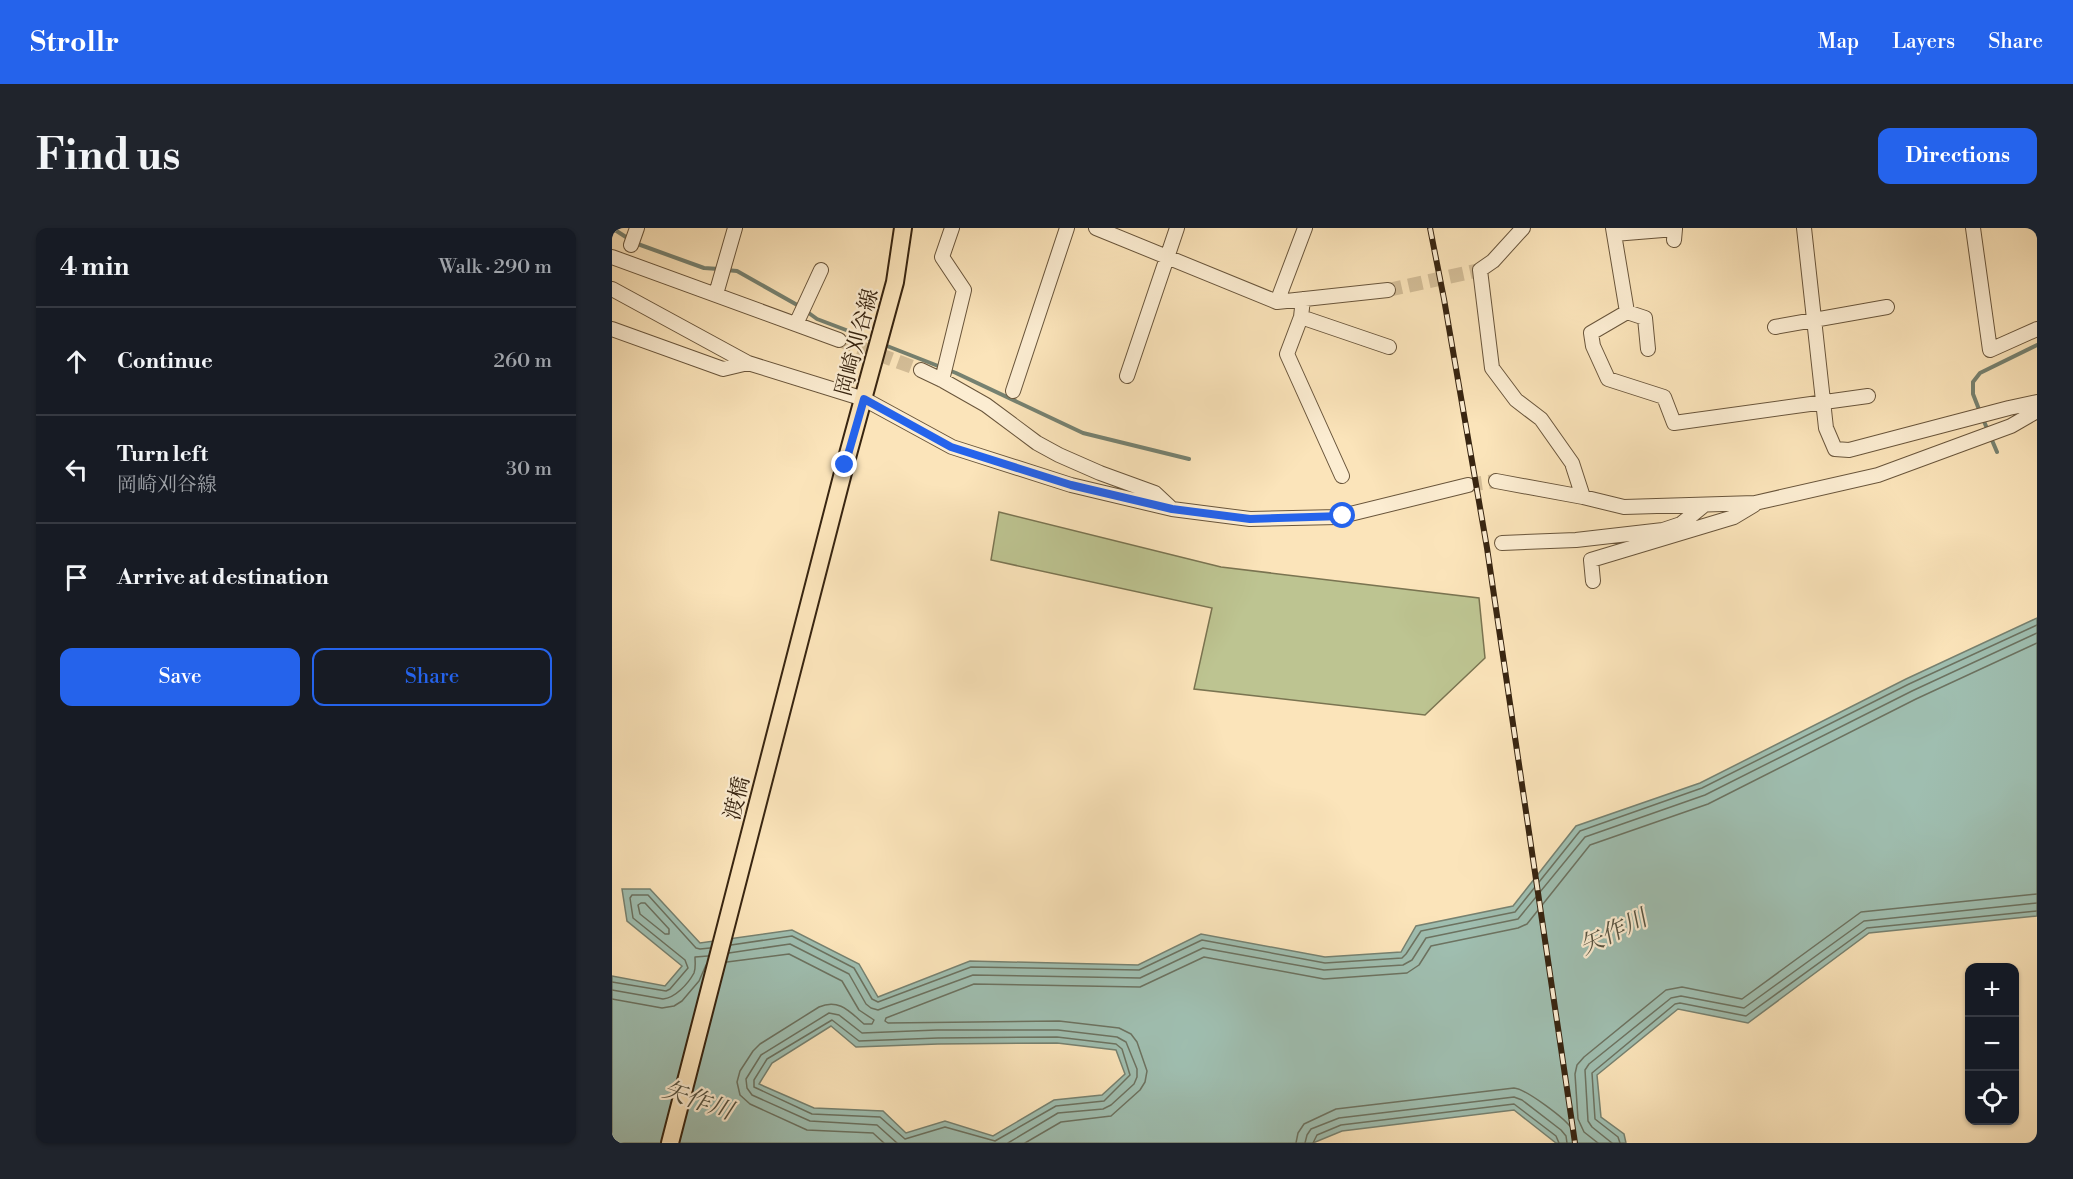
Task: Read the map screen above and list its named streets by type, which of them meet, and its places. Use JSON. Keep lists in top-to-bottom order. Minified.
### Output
{"streets":{"main road":["岡崎刈谷線","渡橋"]},"crossings":[["岡崎刈谷線","渡橋"]],"water":["矢作川"],"page":{"header":"Strollr","nav":["Map","Layers","Share"],"buttons":["Directions",["Save","Share"]],"title":"Find us","heading":["4 min","Walk · 290 m"],"list":[["Continue","260 m"],["Turn left","岡崎刈谷線","30 m"],"Arrive at destination"],"map_buttons":["+","−"]}}
